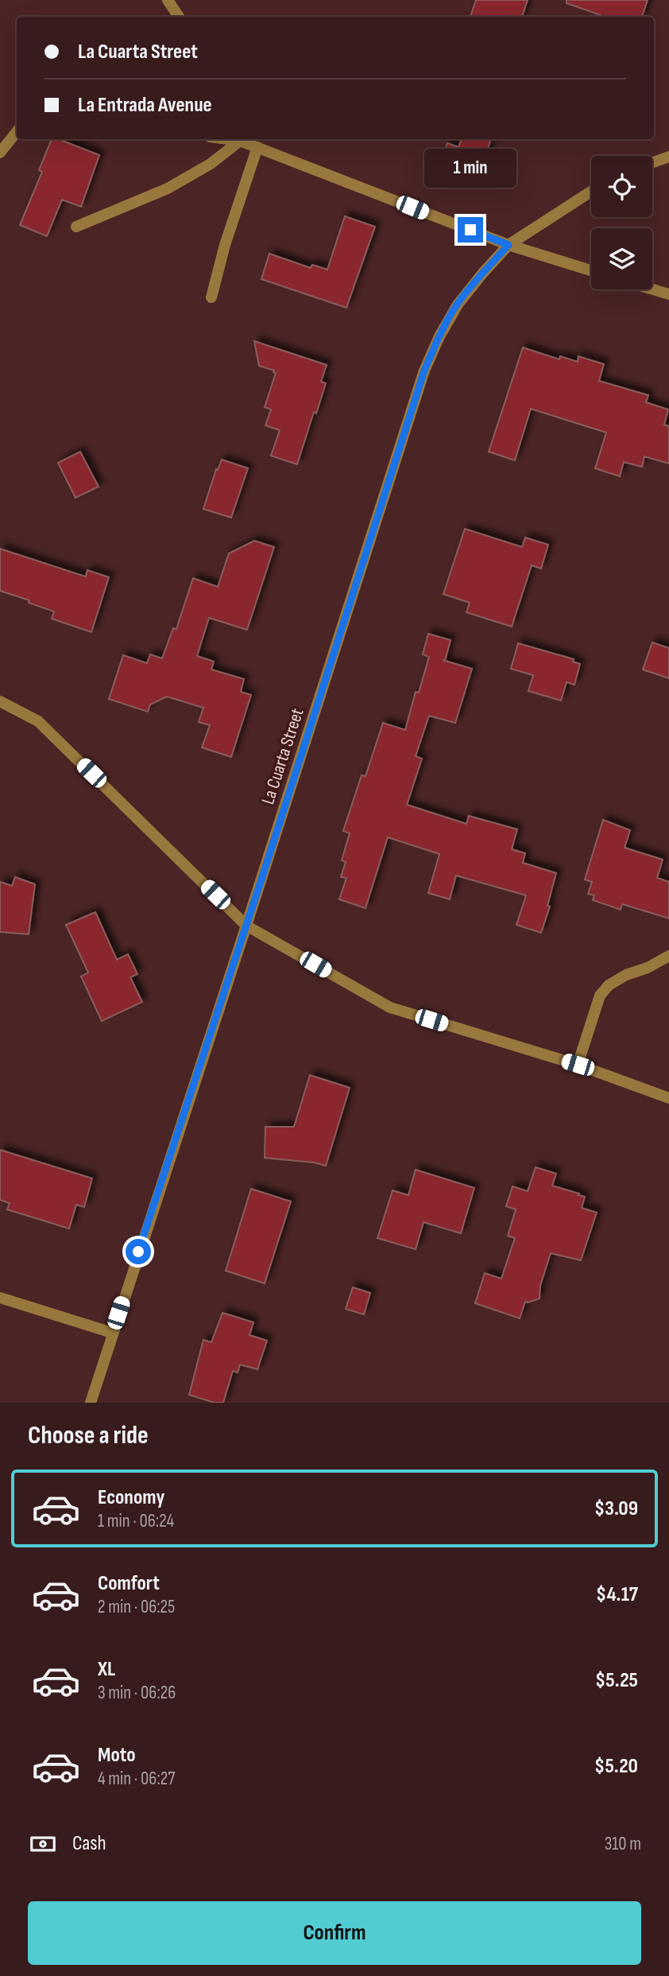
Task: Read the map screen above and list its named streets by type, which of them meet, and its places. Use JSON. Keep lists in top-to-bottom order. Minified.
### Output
{"streets":{"street":["La Cuarta Street"]},"page":{"banner":["La Cuarta Street","La Entrada Avenue"],"bubble":"1 min","heading":"Choose a ride","list":[{"name":"Economy","note":"1 min · 06:24","value":"$3.09"},{"name":"Comfort","note":"2 min · 06:25","value":"$4.17"},{"name":"XL","note":"3 min · 06:26","value":"$5.25"},{"name":"Moto","note":"4 min · 06:27","value":"$5.20"}],"pay":["Cash","310 m"],"buttons":"Confirm"}}
